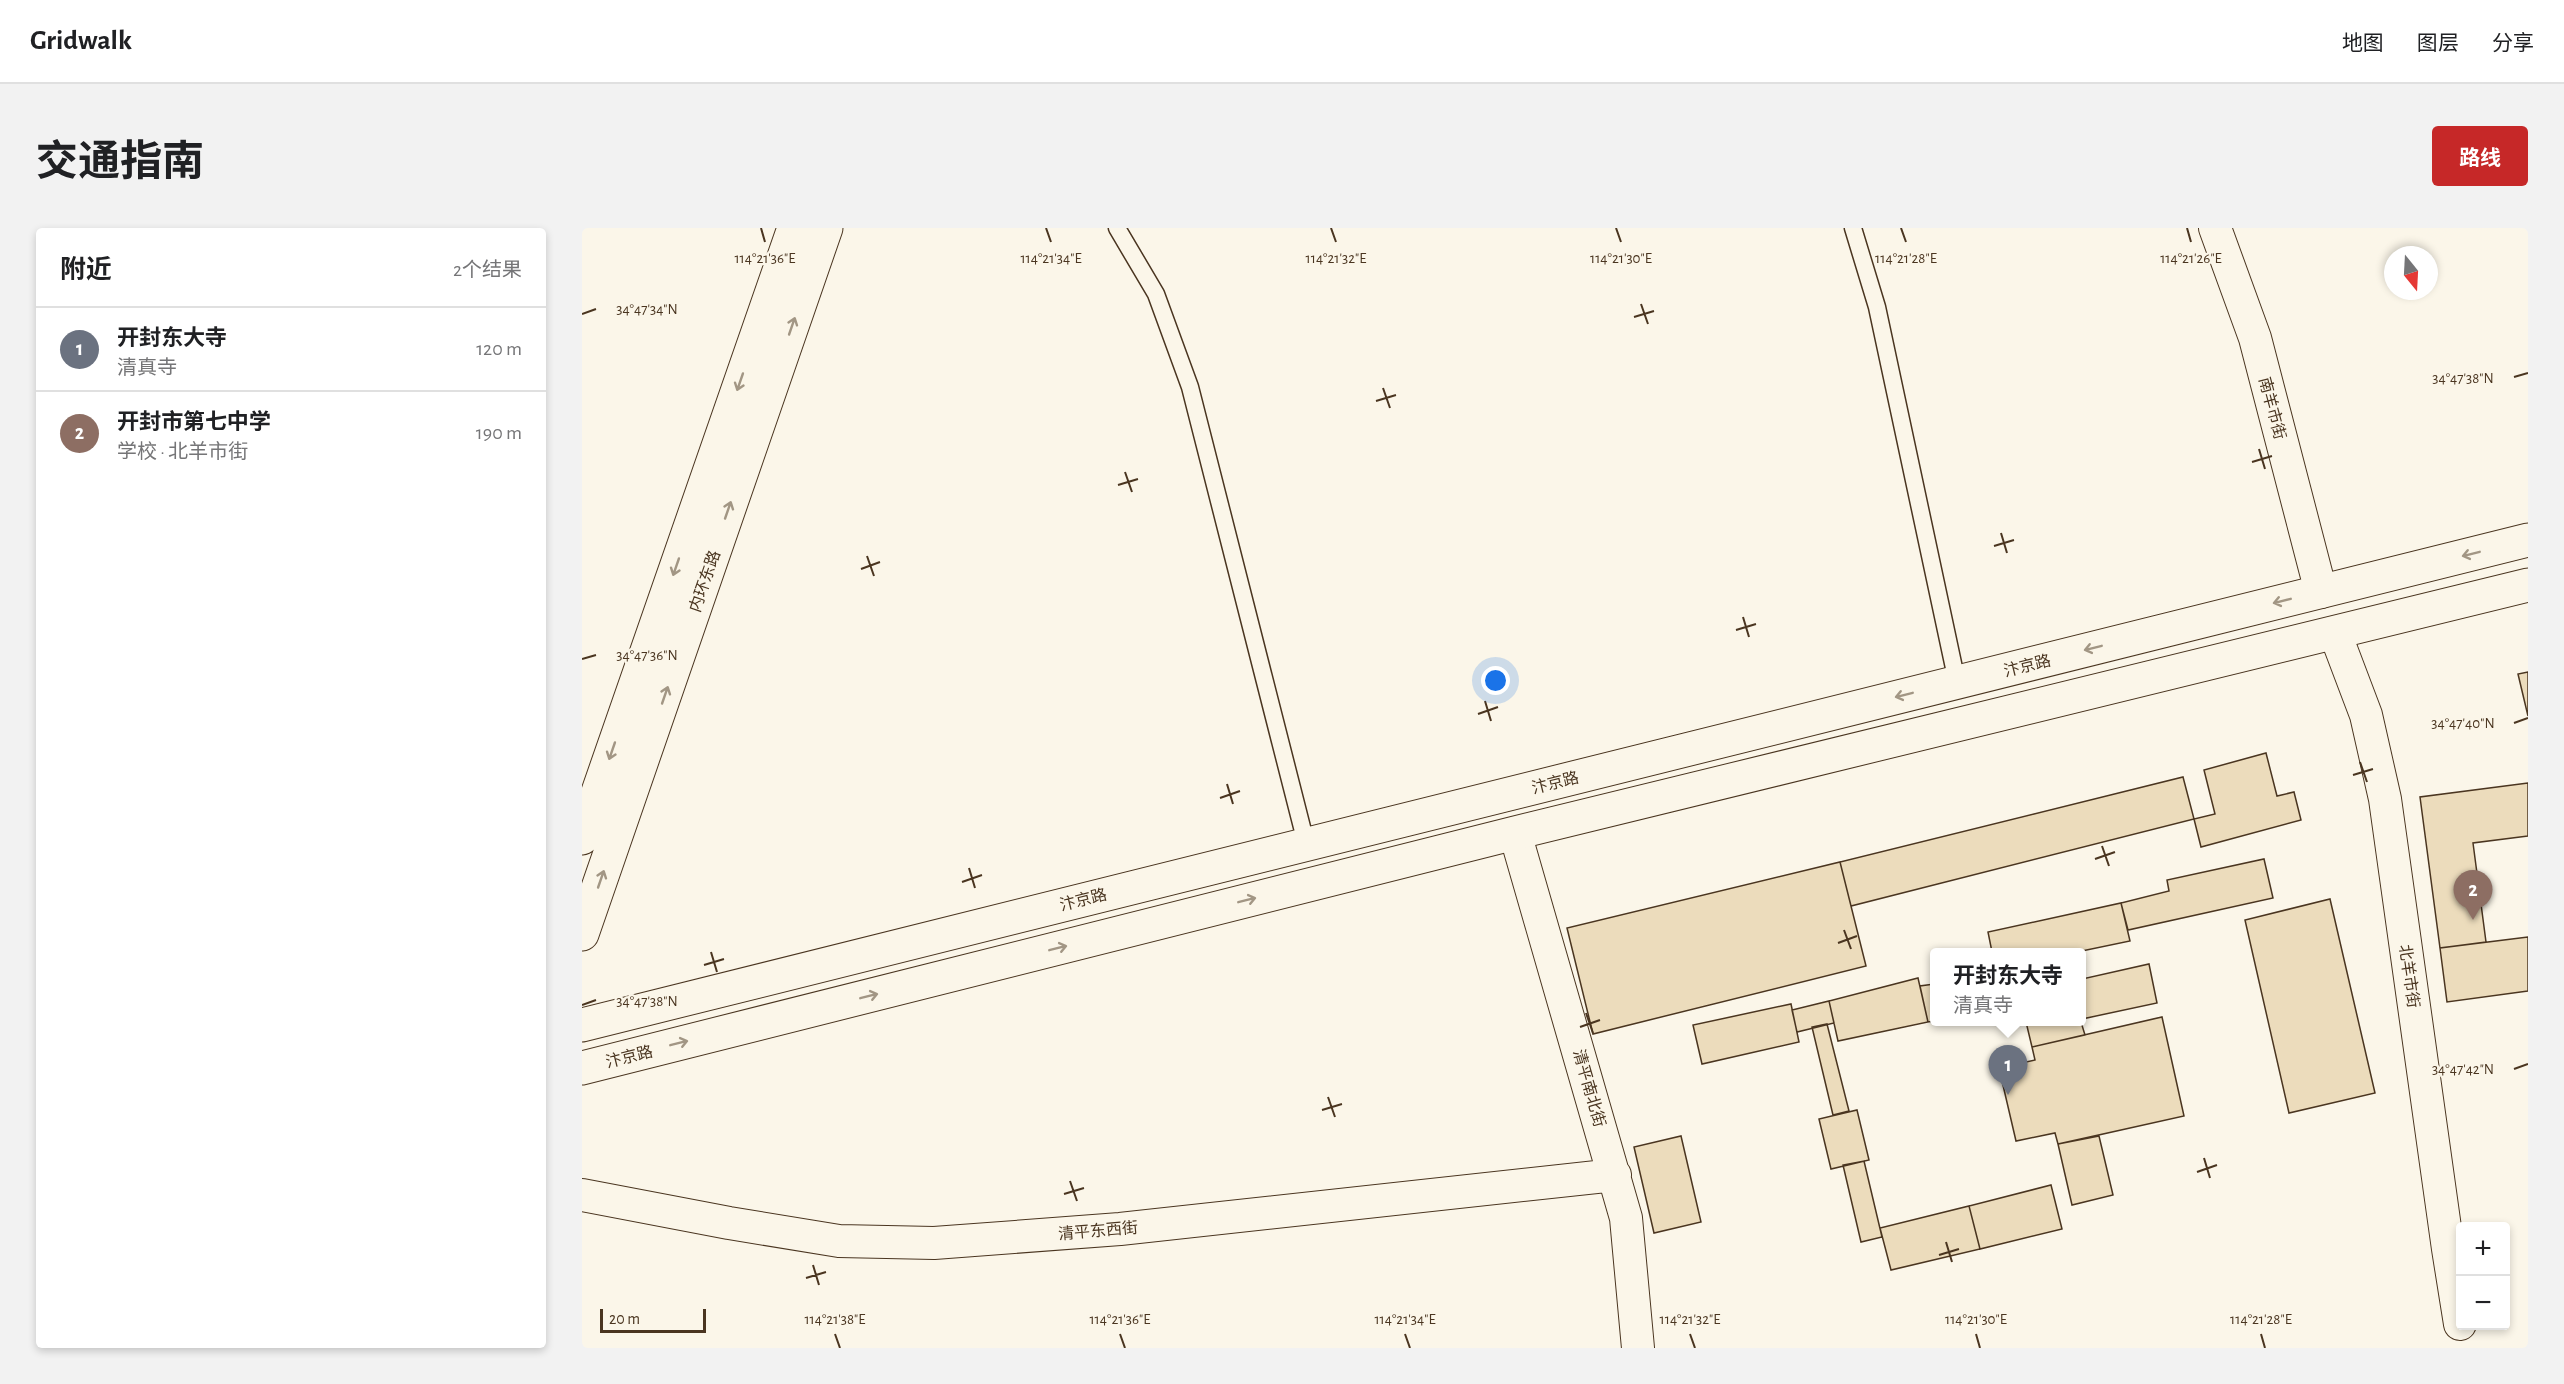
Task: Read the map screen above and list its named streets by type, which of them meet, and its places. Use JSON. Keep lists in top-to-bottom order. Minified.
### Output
{"streets":{"main road":["内环东路","汴京路"],"street":["南羊市街","北羊市街","清平南北街","清平东西街"]},"crossings":[["南羊市街","汴京路"],["汴京路","北羊市街"],["汴京路","清平南北街"],["清平南北街","清平东西街"]],"scale_bar":"20 m","north":"bottom","page":{"header":"Gridwalk","nav":["地图","图层","分享"],"title":"交通指南","buttons":"路线","heading":["附近","2个结果"],"list":[{"mark":"1","name":"开封东大寺","note":"清真寺","value":"120 m"},{"mark":"2","name":"开封市第七中学","note":"学校 · 北羊市街","value":"190 m"}],"pins":["2","1"],"popup":["开封东大寺","清真寺"],"map_buttons":["+","−"],"scale":"20 m"},"coordinates":["114°21'36\"E","114°21'34\"E","114°21'32\"E","114°21'30\"E","114°21'28\"E","114°21'26\"E","34°47'34\"N","34°47'38\"N","34°47'36\"N","34°47'40\"N","34°47'42\"N","114°21'38\"E"]}
